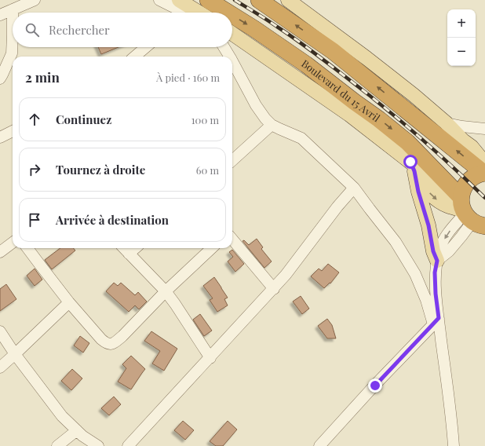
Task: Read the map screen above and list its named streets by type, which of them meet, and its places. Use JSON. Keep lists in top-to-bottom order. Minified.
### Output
{"streets":{"highway":["Boulevard du 15 Avril"]},"page":{"map_buttons":["+","−"],"search":"Rechercher","heading":["2 min","À pied · 160 m"],"list":[["Continuez","100 m"],["Tournez à droite","60 m"],"Arrivée à destination"]}}
